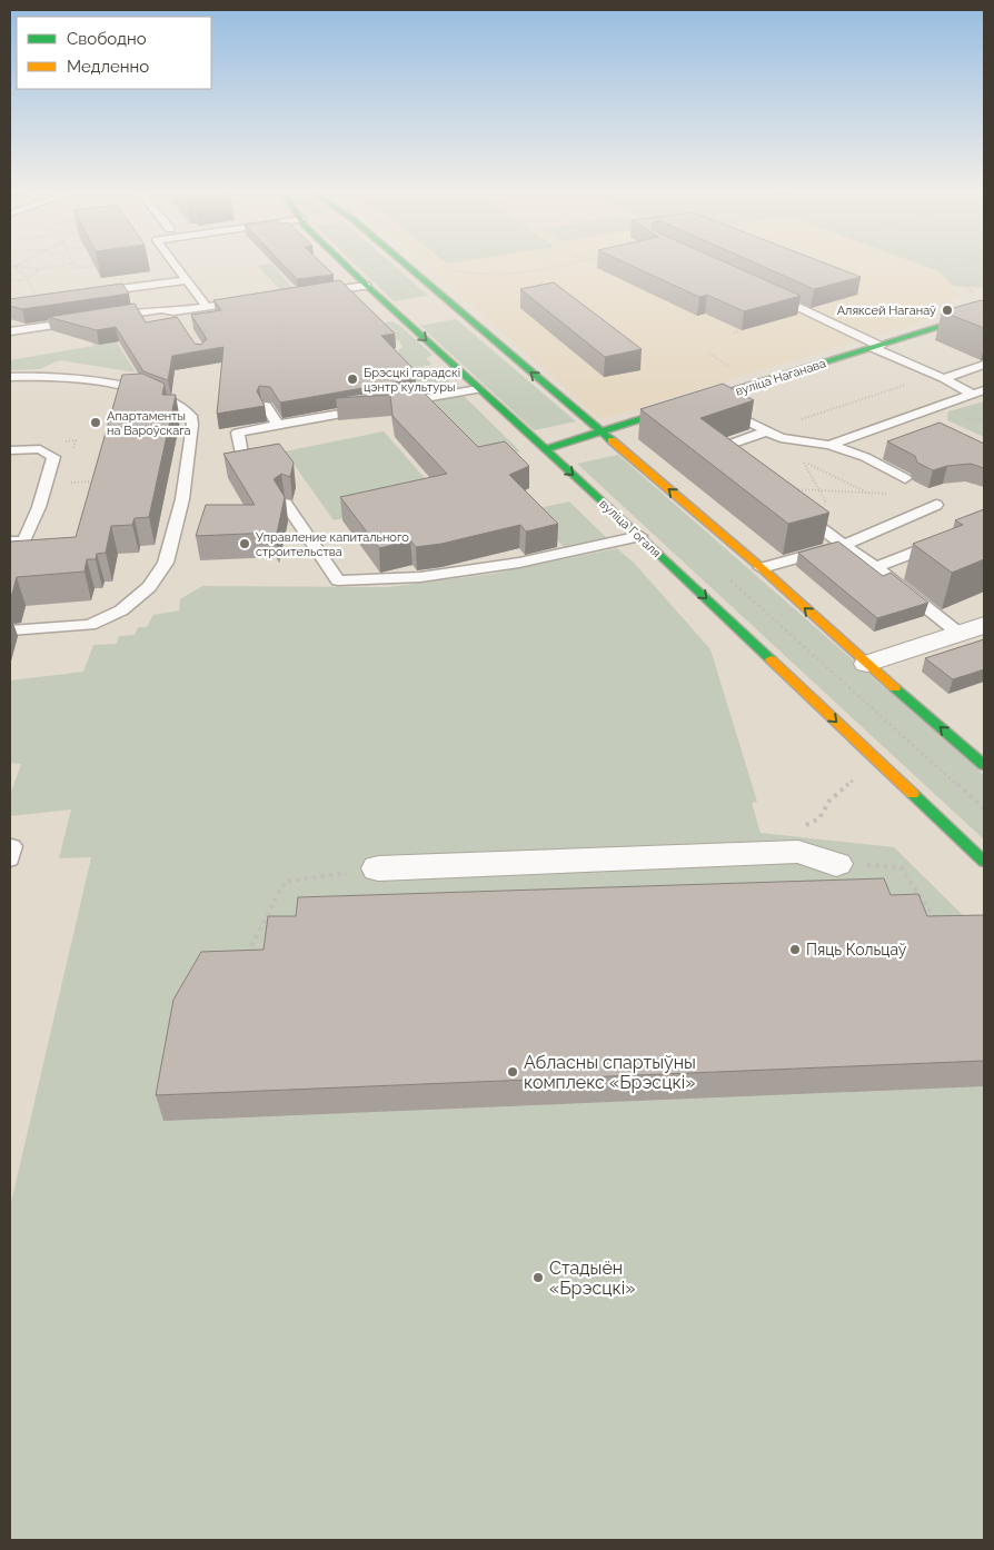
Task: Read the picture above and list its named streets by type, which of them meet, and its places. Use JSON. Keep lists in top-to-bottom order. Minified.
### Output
{"streets":{"main road":["вуліца Наганава","вуліца Гогаля"]},"crossings":[["вуліца Наганава","вуліца Гогаля"]],"places":["Аляксей Наганаў","Брэсцкі гарадскі цэнтр культуры","Апартаменты на Вароўскага","Управление капитального строительства","Пяць Кольцаў","Абласны спартыўны комплекс «Брэсцкі»","Стадыён «Брэсцкі»"],"legend":["Свободно","Медленно"]}
